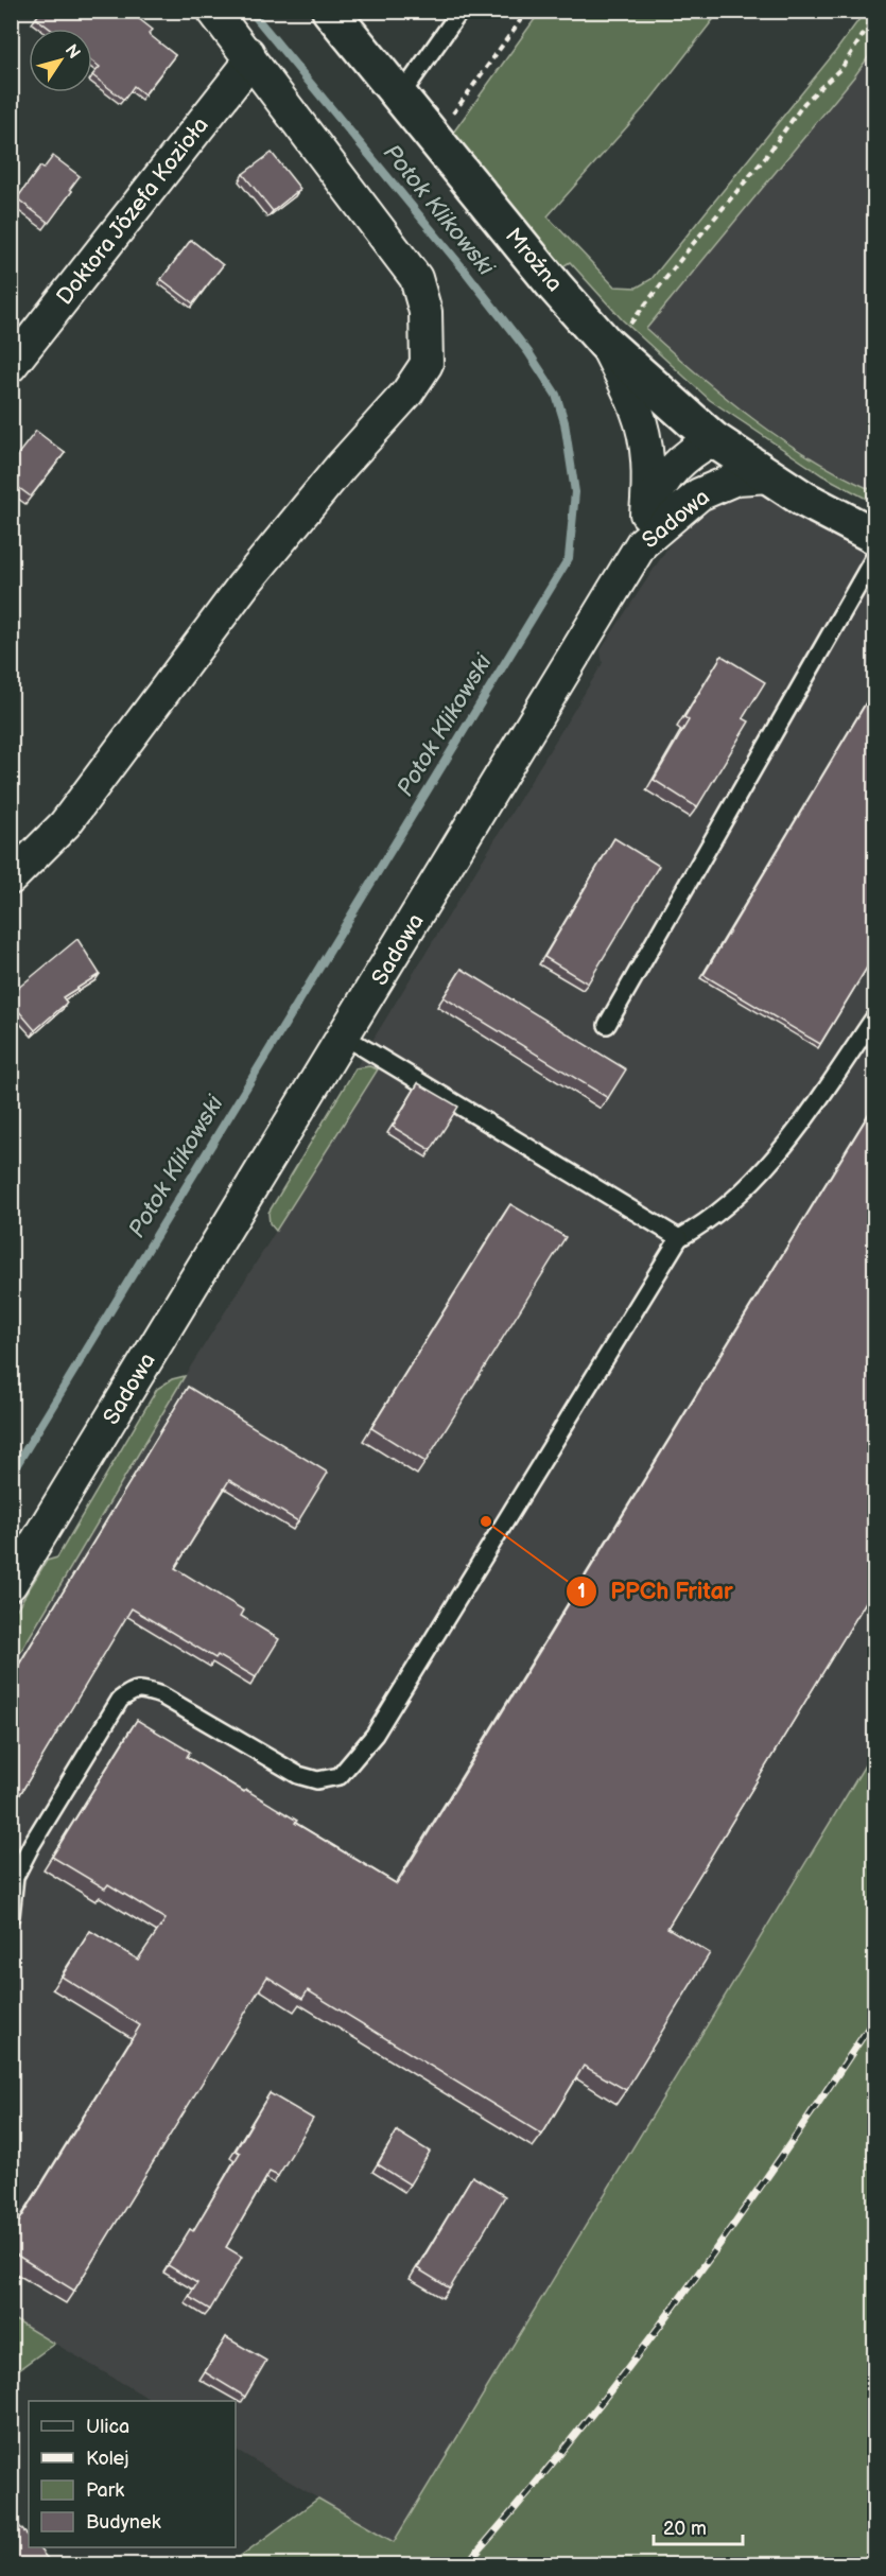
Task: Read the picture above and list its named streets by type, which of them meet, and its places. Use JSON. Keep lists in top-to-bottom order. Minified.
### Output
{"streets":{"main road":["Mroźna"],"street":["Doktora Józefa Kozioła","Sadowa"]},"crossings":[["Mroźna","Sadowa"]],"water":["Potok Klikowski"],"places":["PPCh Fritar"],"legend":["Ulica","Kolej","Park","Budynek"],"scale_bar":"20 m","north":"top right"}
